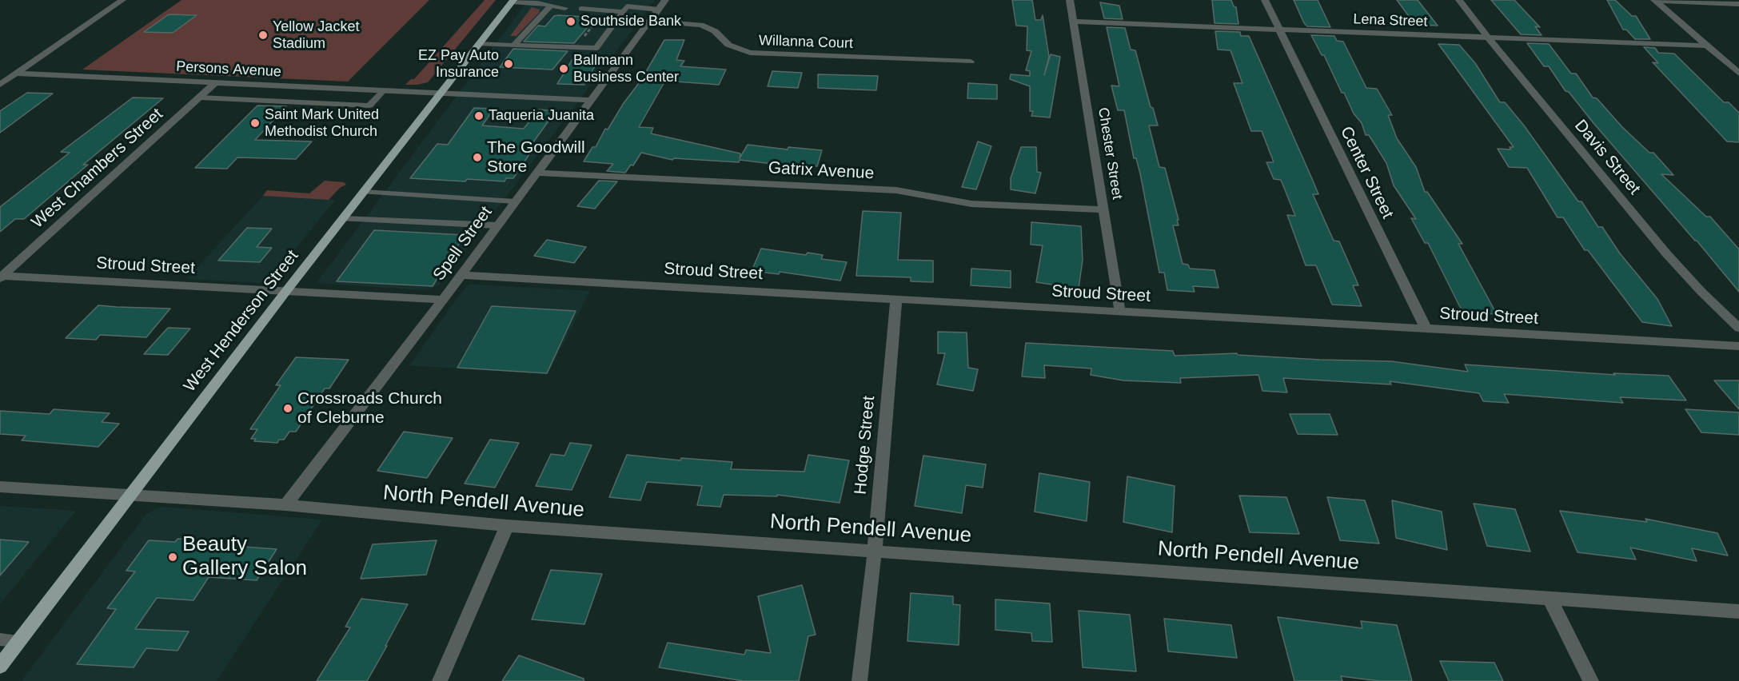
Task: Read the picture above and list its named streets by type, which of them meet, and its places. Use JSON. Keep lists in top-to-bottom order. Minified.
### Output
{"streets":{"main road":["West Henderson Street"],"street":["Lena Street","Willanna Court","Persons Avenue","Chester Street","Davis Street","West Chambers Street","Gatrix Avenue","Center Street","Spell Street","Stroud Street","Hodge Street","North Pendell Avenue"]},"crossings":[["Lena Street","Chester Street"],["Lena Street","Davis Street"],["Lena Street","Center Street"],["Willanna Court","Spell Street"],["Persons Avenue","West Chambers Street"],["Persons Avenue","Spell Street"],["Persons Avenue","West Henderson Street"],["Chester Street","Gatrix Avenue"],["Chester Street","Stroud Street"],["West Chambers Street","Stroud Street"],["Gatrix Avenue","Spell Street"],["Center Street","Stroud Street"],["Spell Street","Stroud Street"],["Spell Street","North Pendell Avenue"],["Stroud Street","West Henderson Street"],["Stroud Street","Hodge Street"],["West Henderson Street","North Pendell Avenue"],["Hodge Street","North Pendell Avenue"]],"places":["Southside Bank","Yellow Jacket Stadium","EZ Pay Auto Insurance","Ballmann Business Center","Taqueria Juanita","Saint Mark United Methodist Church","The Goodwill Store","Crossroads Church of Cleburne","Beauty Gallery Salon"]}
